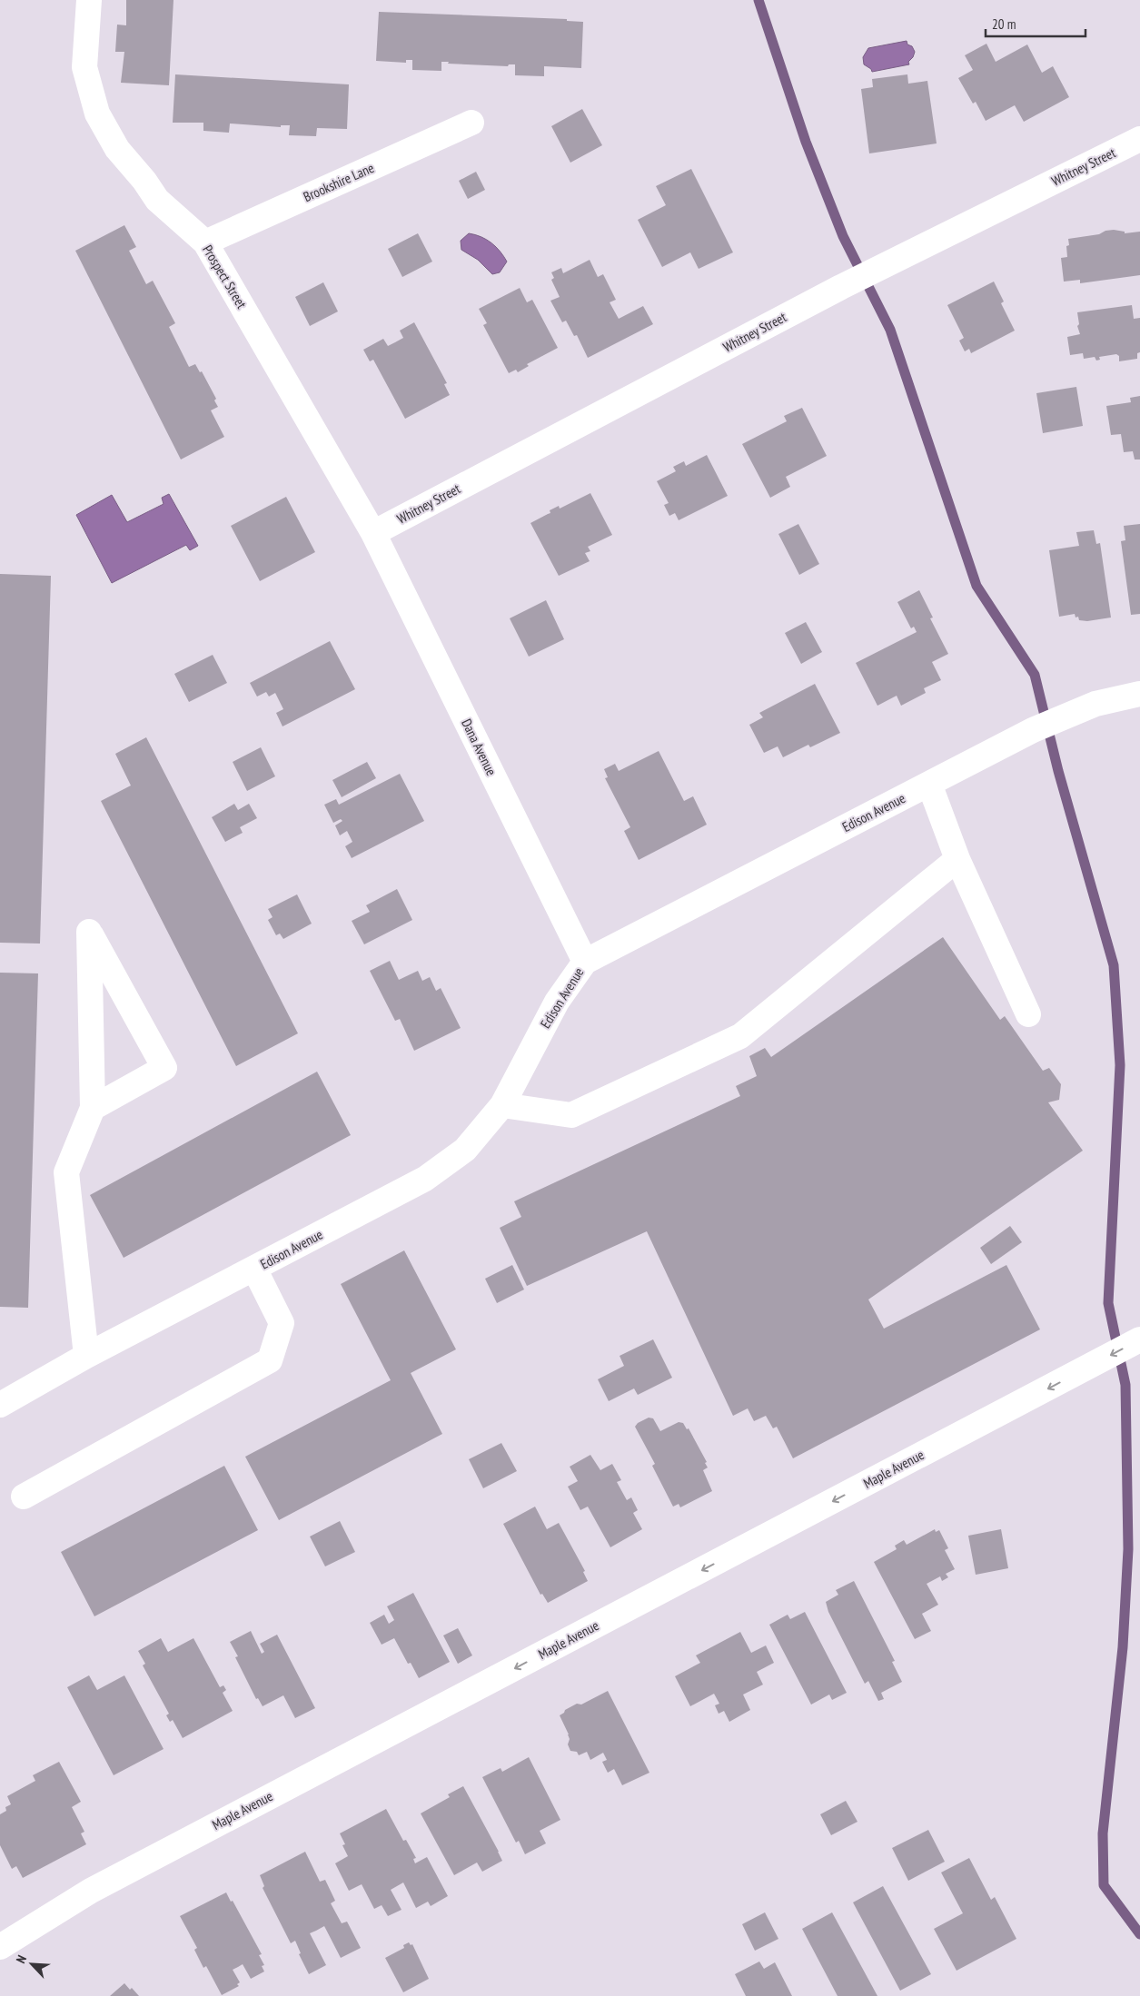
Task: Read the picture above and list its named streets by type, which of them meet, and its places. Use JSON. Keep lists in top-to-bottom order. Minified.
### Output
{"streets":{"street":["Whitney Street","Brookshire Lane","Prospect Street","Dana Avenue","Edison Avenue","Maple Avenue"]},"crossings":[["Whitney Street","Prospect Street"],["Whitney Street","Dana Avenue"],["Brookshire Lane","Prospect Street"],["Prospect Street","Dana Avenue"],["Dana Avenue","Edison Avenue"]],"one_way":["Maple Avenue"],"scale_bar":"20 m","north":"top left"}
